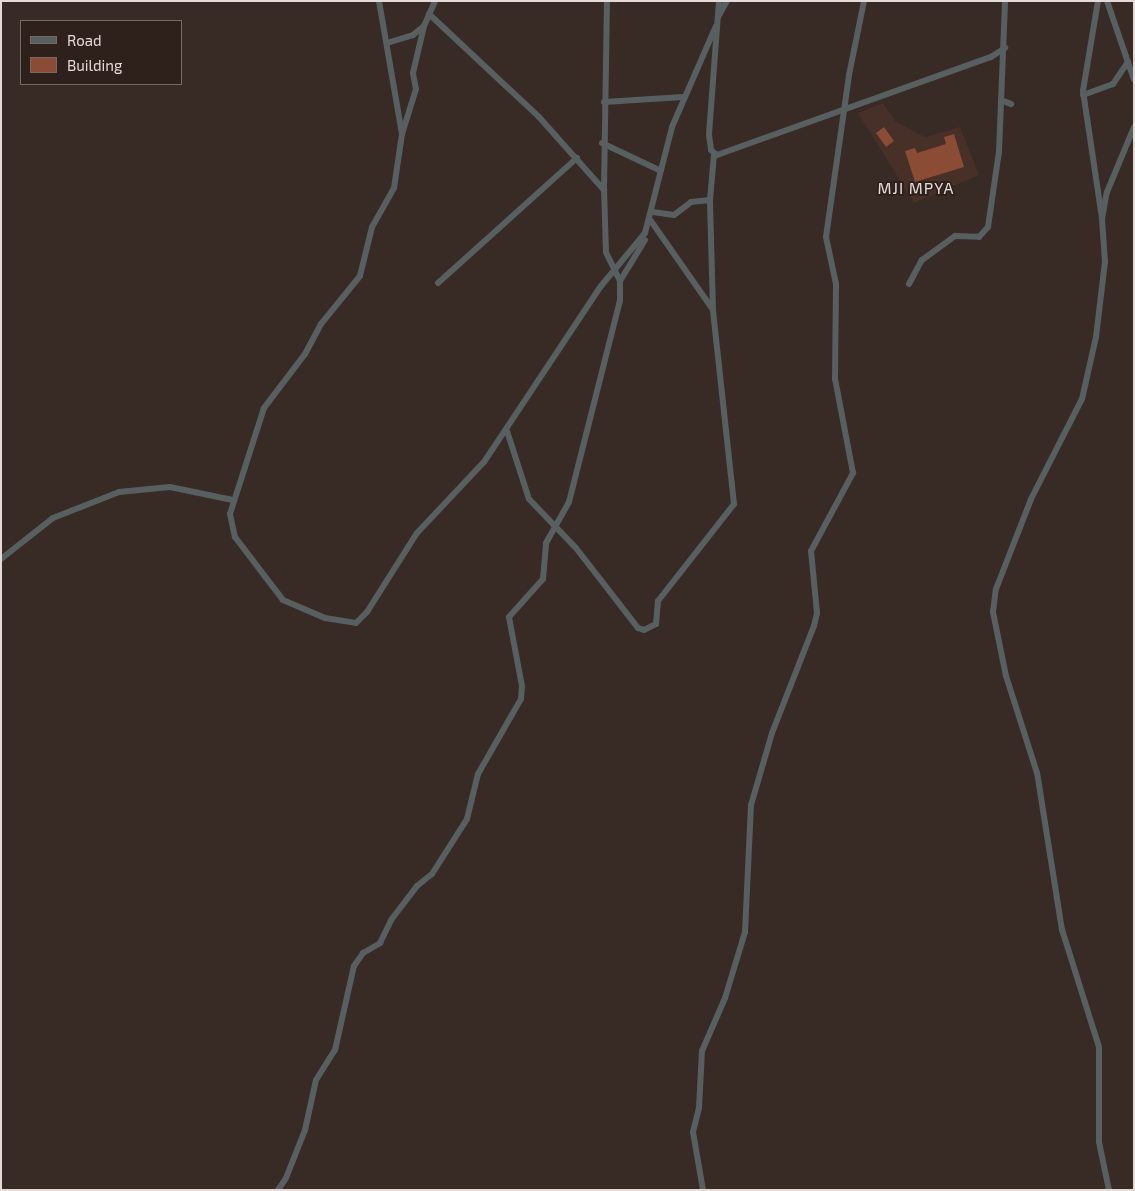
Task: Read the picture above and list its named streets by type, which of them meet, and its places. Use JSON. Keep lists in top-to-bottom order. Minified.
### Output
{"districts":["MJI MPYA"],"legend":["Road","Building"]}
